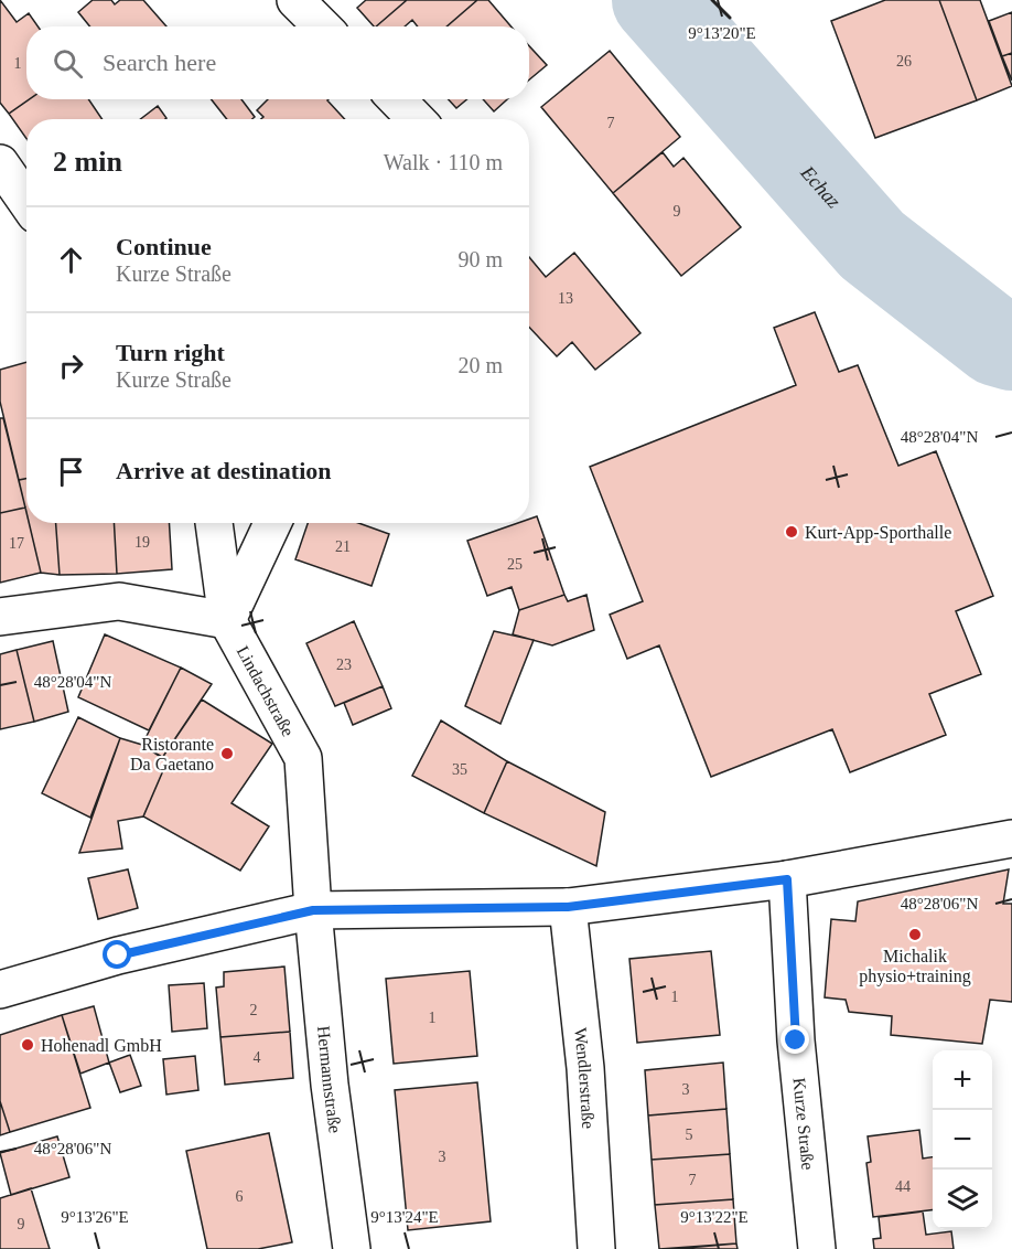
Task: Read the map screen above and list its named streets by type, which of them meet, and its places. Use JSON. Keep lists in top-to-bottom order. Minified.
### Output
{"streets":{"street":["Lindachstraße","Wendlerstraße","Hermannstraße","Kurze Straße"]},"crossings":[["Lindachstraße","Hermannstraße"]],"water":["Echaz"],"places":["Kurt-App-Sporthalle","Ristorante Da Gaetano","Michalik physio+training","Hohenadl GmbH"],"house_numbers":["26","1","7","9","13","19","17","21","25","23","35","1","2","1","4","3","5","3","7","44","6","9"],"page":{"search":"Search here","heading":["2 min","Walk · 110 m"],"list":[["Continue","Kurze Straße","90 m"],["Turn right","Kurze Straße","20 m"],"Arrive at destination"],"map_buttons":["+","−"]},"coordinates":["9°13'20\"E","48°28'04\"N","48°28'06\"N","9°13'26\"E","9°13'24\"E","9°13'22\"E"]}
